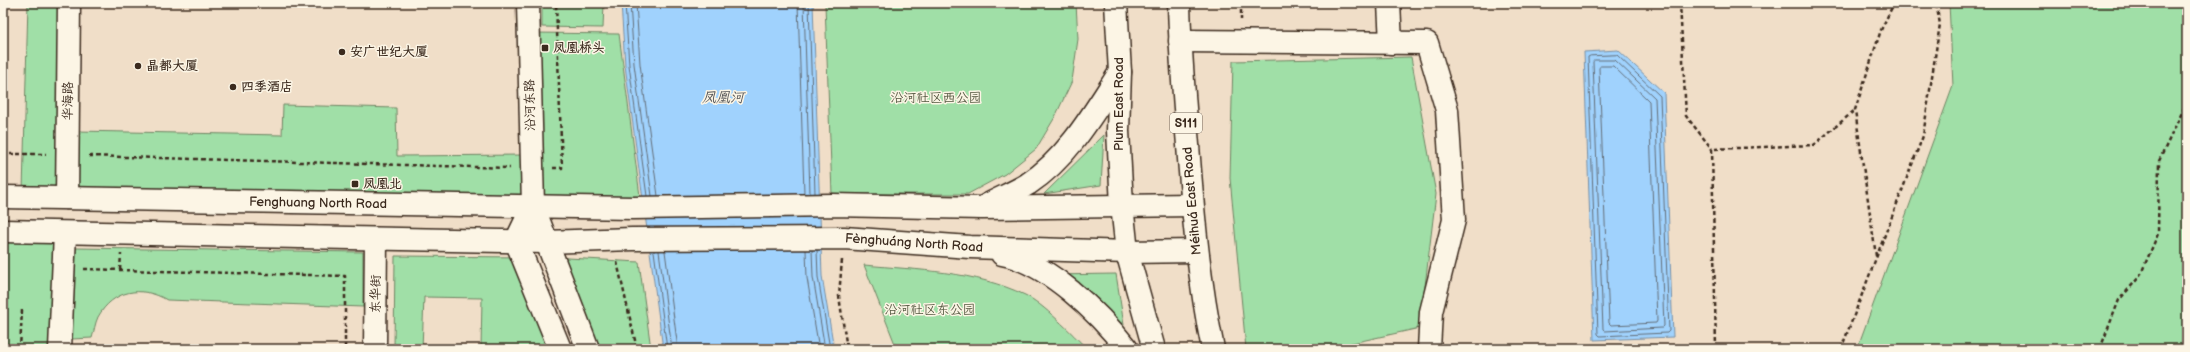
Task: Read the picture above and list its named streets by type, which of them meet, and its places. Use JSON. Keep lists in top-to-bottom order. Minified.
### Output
{"streets":{"main road":["华海路","Plum East Road","沿河东路","S111","Méihuá East Road","Fenghuang North Road","Fènghuáng North Road","东华街"]},"crossings":[["华海路","Fenghuang North Road"],["Plum East Road","Fènghuáng North Road"],["沿河东路","Fenghuang North Road"],["Méihuá East Road","Fènghuáng North Road"]],"water":["凤凰河"],"parks":["沿河社区西公园","沿河社区东公园"],"places":{"transit":["凤凰桥头","凤凰北"],"other":["安广世纪大厦","晶都大厦","四季酒店"]}}
